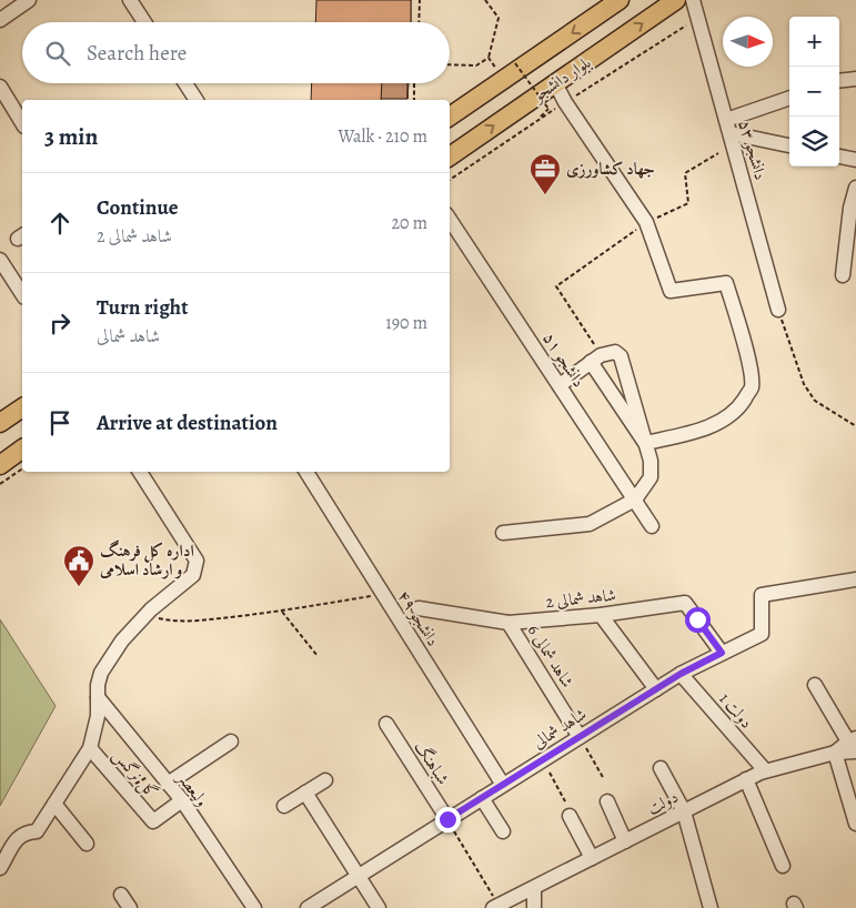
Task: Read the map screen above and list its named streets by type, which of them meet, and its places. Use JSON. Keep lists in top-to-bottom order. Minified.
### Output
{"streets":{"main road":["بلوار دانشجو"],"street":["دانشجو ۵۳","دانشجو ۵۱","شاهد شمالی 2","دانشجو ۴۹","شاهد شمالی 6","دولت 1","شاهد شمالی","شباهنگ","گل نرگس","ولیعصر","دولت"]},"crossings":[["شاهد شمالی 2","شاهد شمالی 6"],["شاهد شمالی 2","شاهد شمالی"],["دانشجو ۴۹","شاهد شمالی"],["شاهد شمالی 6","شاهد شمالی"],["دولت 1","شاهد شمالی"],["دولت 1","دولت"],["شاهد شمالی","شباهنگ"],["گل نرگس","ولیعصر"]],"places":{"office":["جهاد کشاورزی"],"public building":["اداره کل فرهنگ و ارشاد اسلامی"]},"north":"right","page":{"map_buttons":["+","−"],"search":"Search here","heading":["3 min","Walk · 210 m"],"list":[["Continue","شاهد شمالی 2","20 m"],["Turn right","شاهد شمالی","190 m"],"Arrive at destination"]}}
